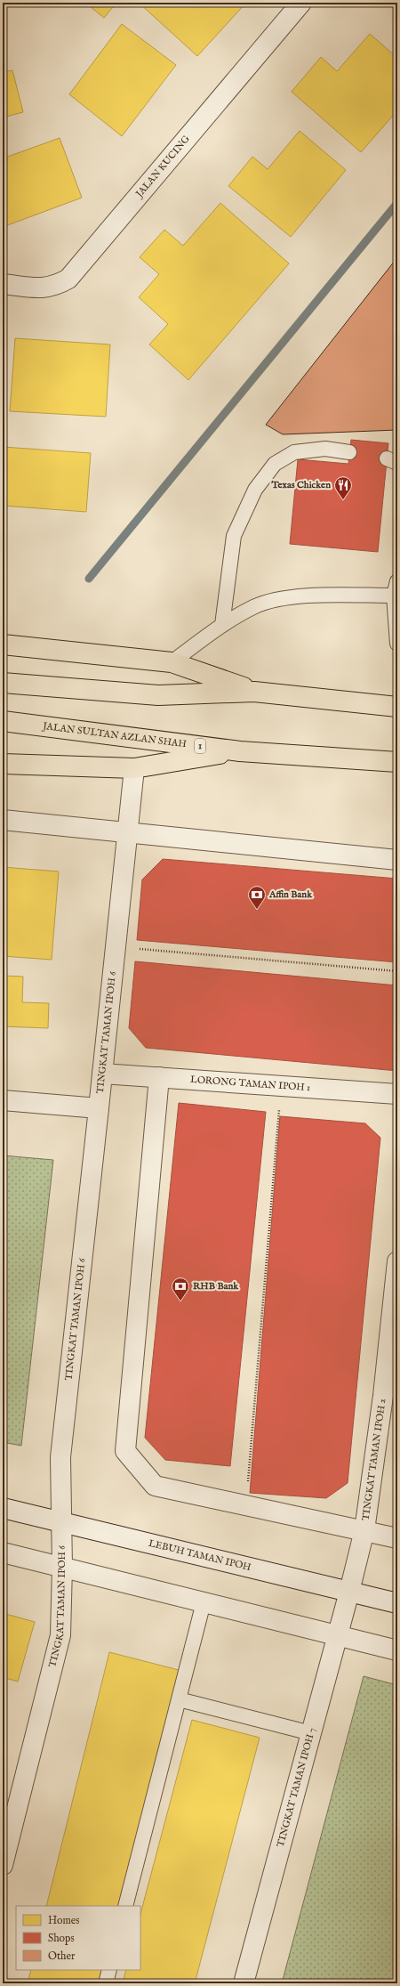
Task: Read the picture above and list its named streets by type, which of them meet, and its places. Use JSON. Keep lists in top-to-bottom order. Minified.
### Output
{"streets":{"main road":["JALAN SULTAN AZLAN SHAH","1"],"street":["JALAN KUCING","TINGKAT TAMAN IPOH 6","LORONG TAMAN IPOH 1","TINGKAT TAMAN IPOH 2","LEBUH TAMAN IPOH","TINGKAT TAMAN IPOH 7"]},"crossings":[["TINGKAT TAMAN IPOH 6","LORONG TAMAN IPOH 1"],["TINGKAT TAMAN IPOH 6","LEBUH TAMAN IPOH"],["TINGKAT TAMAN IPOH 2","LEBUH TAMAN IPOH"],["TINGKAT TAMAN IPOH 2","TINGKAT TAMAN IPOH 7"],["LEBUH TAMAN IPOH","TINGKAT TAMAN IPOH 7"]],"places":{"restaurant":["Texas Chicken"],"bank":["Affin Bank","RHB Bank"]},"legend":["Homes","Shops","Other"]}
